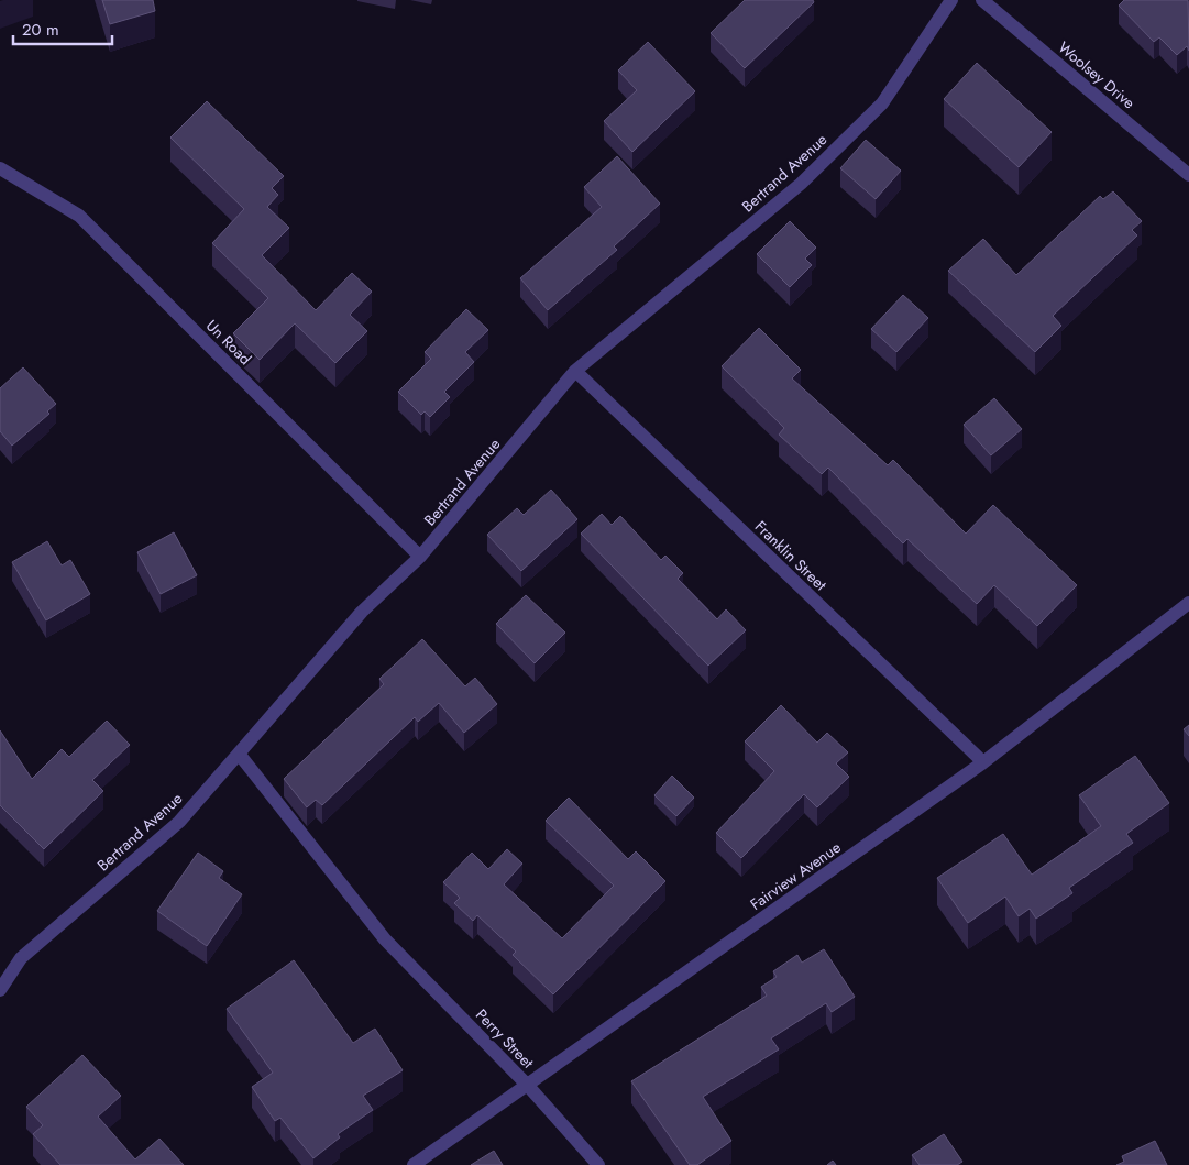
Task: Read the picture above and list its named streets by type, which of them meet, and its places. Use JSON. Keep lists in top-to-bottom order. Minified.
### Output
{"streets":{"street":["Woolsey Drive","Bertrand Avenue","Un Road","Franklin Street","Fairview Avenue","Perry Street"]},"crossings":[["Bertrand Avenue","Un Road"],["Bertrand Avenue","Franklin Street"],["Bertrand Avenue","Perry Street"],["Franklin Street","Fairview Avenue"],["Fairview Avenue","Perry Street"]],"scale_bar":"20 m"}
